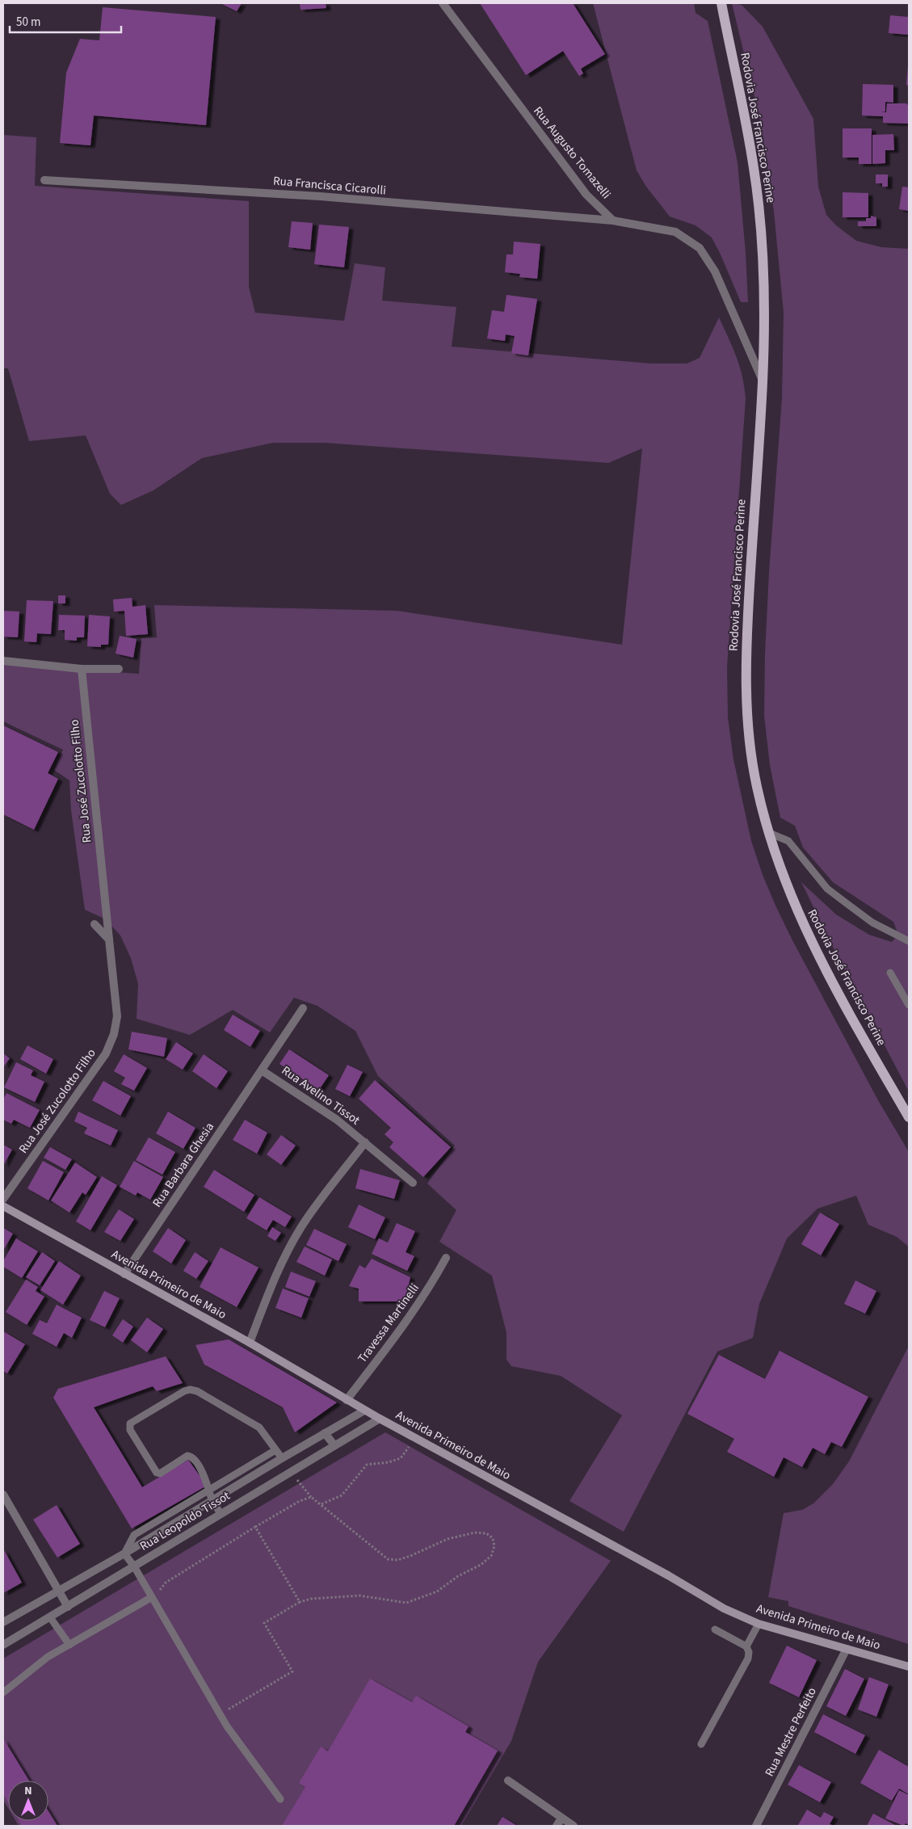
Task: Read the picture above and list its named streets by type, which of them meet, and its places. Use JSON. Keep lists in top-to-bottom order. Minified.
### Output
{"streets":{"main road":["Rodovia José Francisco Perine","Avenida Primeiro de Maio"],"street":["Rua Augusto Tomazelli","Rua Francisca Cicarolli","Rua José Zucolotto Filho","Rua Avelino Tissot","Rua Barbara Ghesia","Travessa Martinelli","Rua Leopoldo Tissot","Rua Mestre Perfeito"]},"crossings":[["Rua Augusto Tomazelli","Rua Francisca Cicarolli"],["Rua Avelino Tissot","Rua Barbara Ghesia"],["Rua Barbara Ghesia","Avenida Primeiro de Maio"],["Avenida Primeiro de Maio","Travessa Martinelli"],["Avenida Primeiro de Maio","Rua Leopoldo Tissot"],["Avenida Primeiro de Maio","Rua Mestre Perfeito"]],"scale_bar":"50 m","north":"top"}
